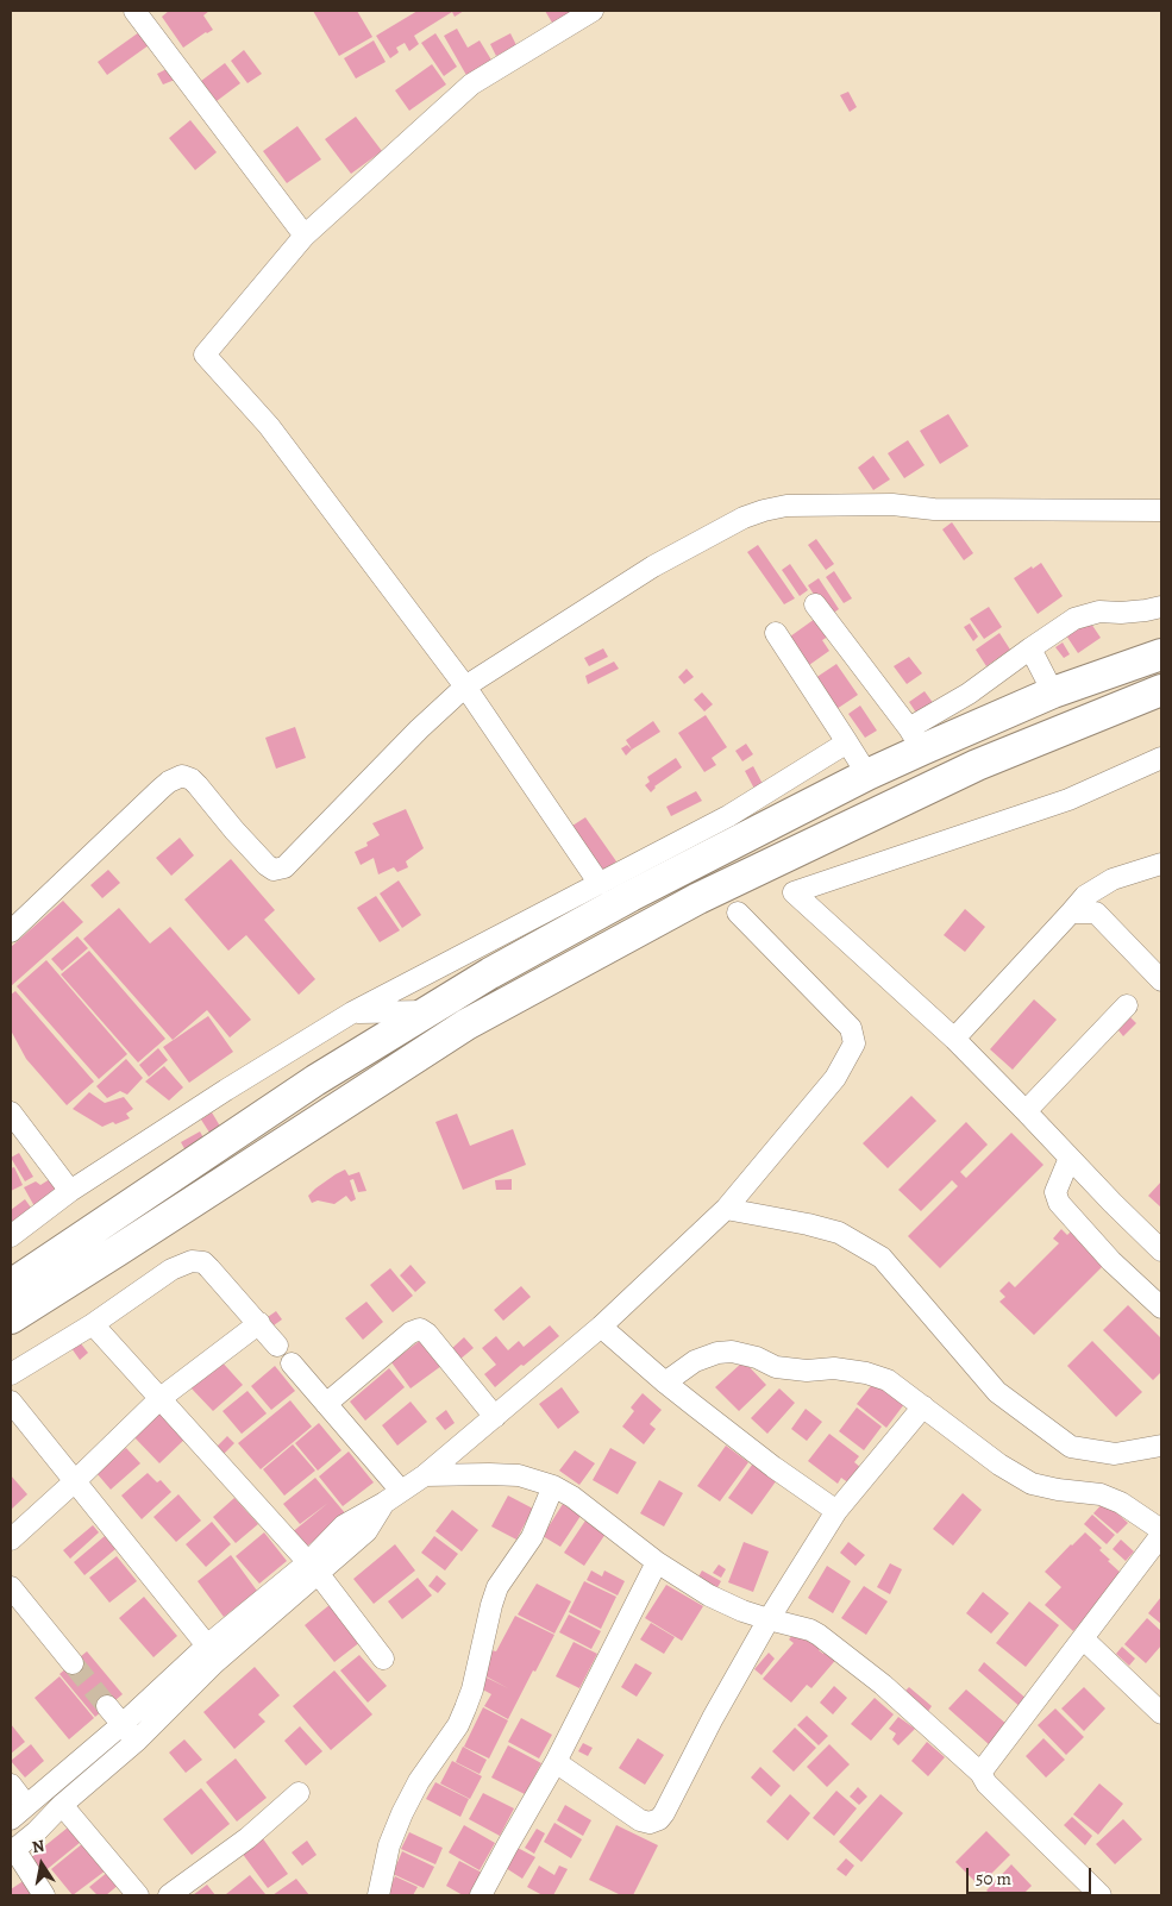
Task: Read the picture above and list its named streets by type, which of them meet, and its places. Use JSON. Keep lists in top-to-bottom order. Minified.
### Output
{"scale_bar":"50 m","north":"top"}
